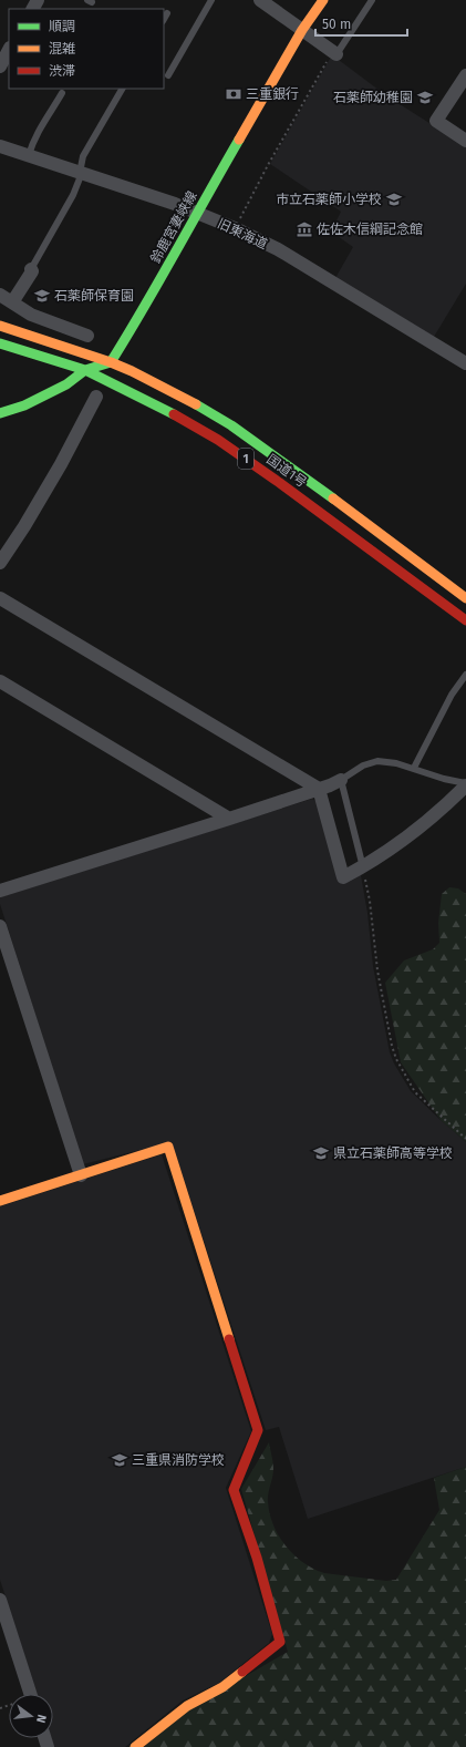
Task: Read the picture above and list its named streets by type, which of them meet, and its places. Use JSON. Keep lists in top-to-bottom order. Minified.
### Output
{"streets":{"main road":["鈴鹿宮妻峡線","1","国道1号"],"street":["旧東海道"]},"crossings":[["鈴鹿宮妻峡線","旧東海道"],["鈴鹿宮妻峡線","国道1号"]],"places":{"bank":["三重銀行"],"school or university":["石薬師幼稚園","市立石薬師小学校","石薬師保育園","県立石薬師高等学校","三重県消防学校"],"museum":["佐佐木信綱記念館"]},"legend":["順調","混雑","渋滞"],"scale_bar":"50 m","north":"right"}
